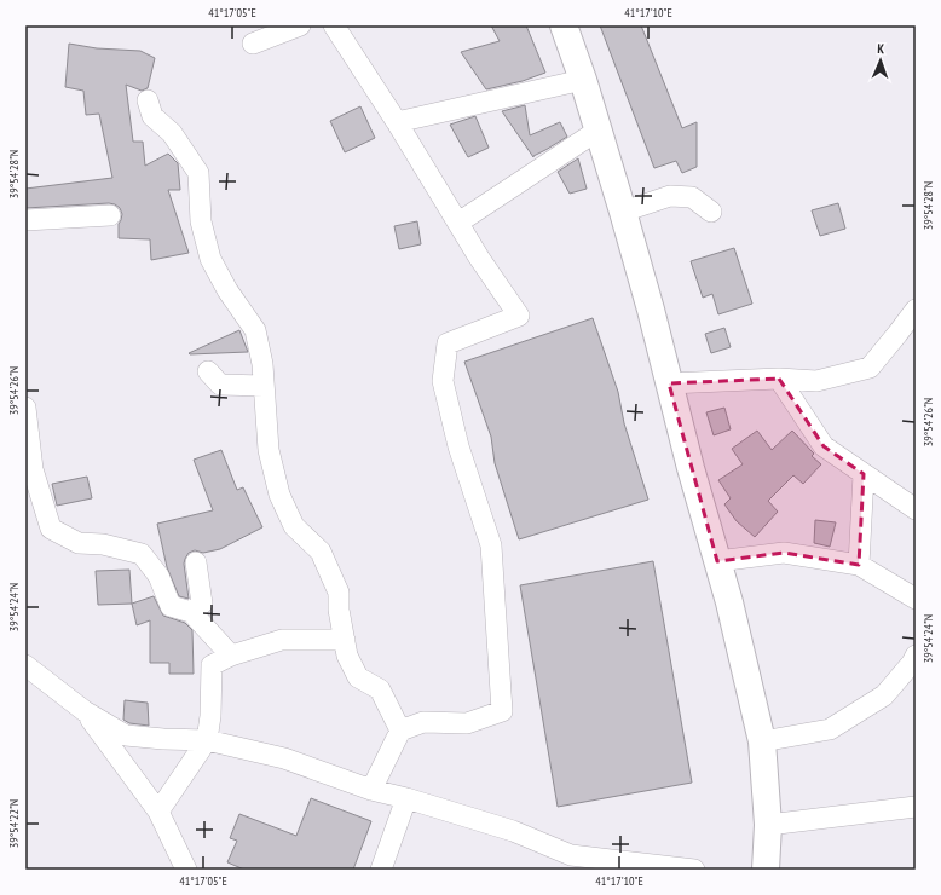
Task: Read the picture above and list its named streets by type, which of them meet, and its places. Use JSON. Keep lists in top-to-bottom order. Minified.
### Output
{"north":"top","coordinates":["41°17'05\"E","41°17'10\"E","39°54'28\"N","39°54'26\"N","39°54'24\"N","39°54'22\"N"]}
